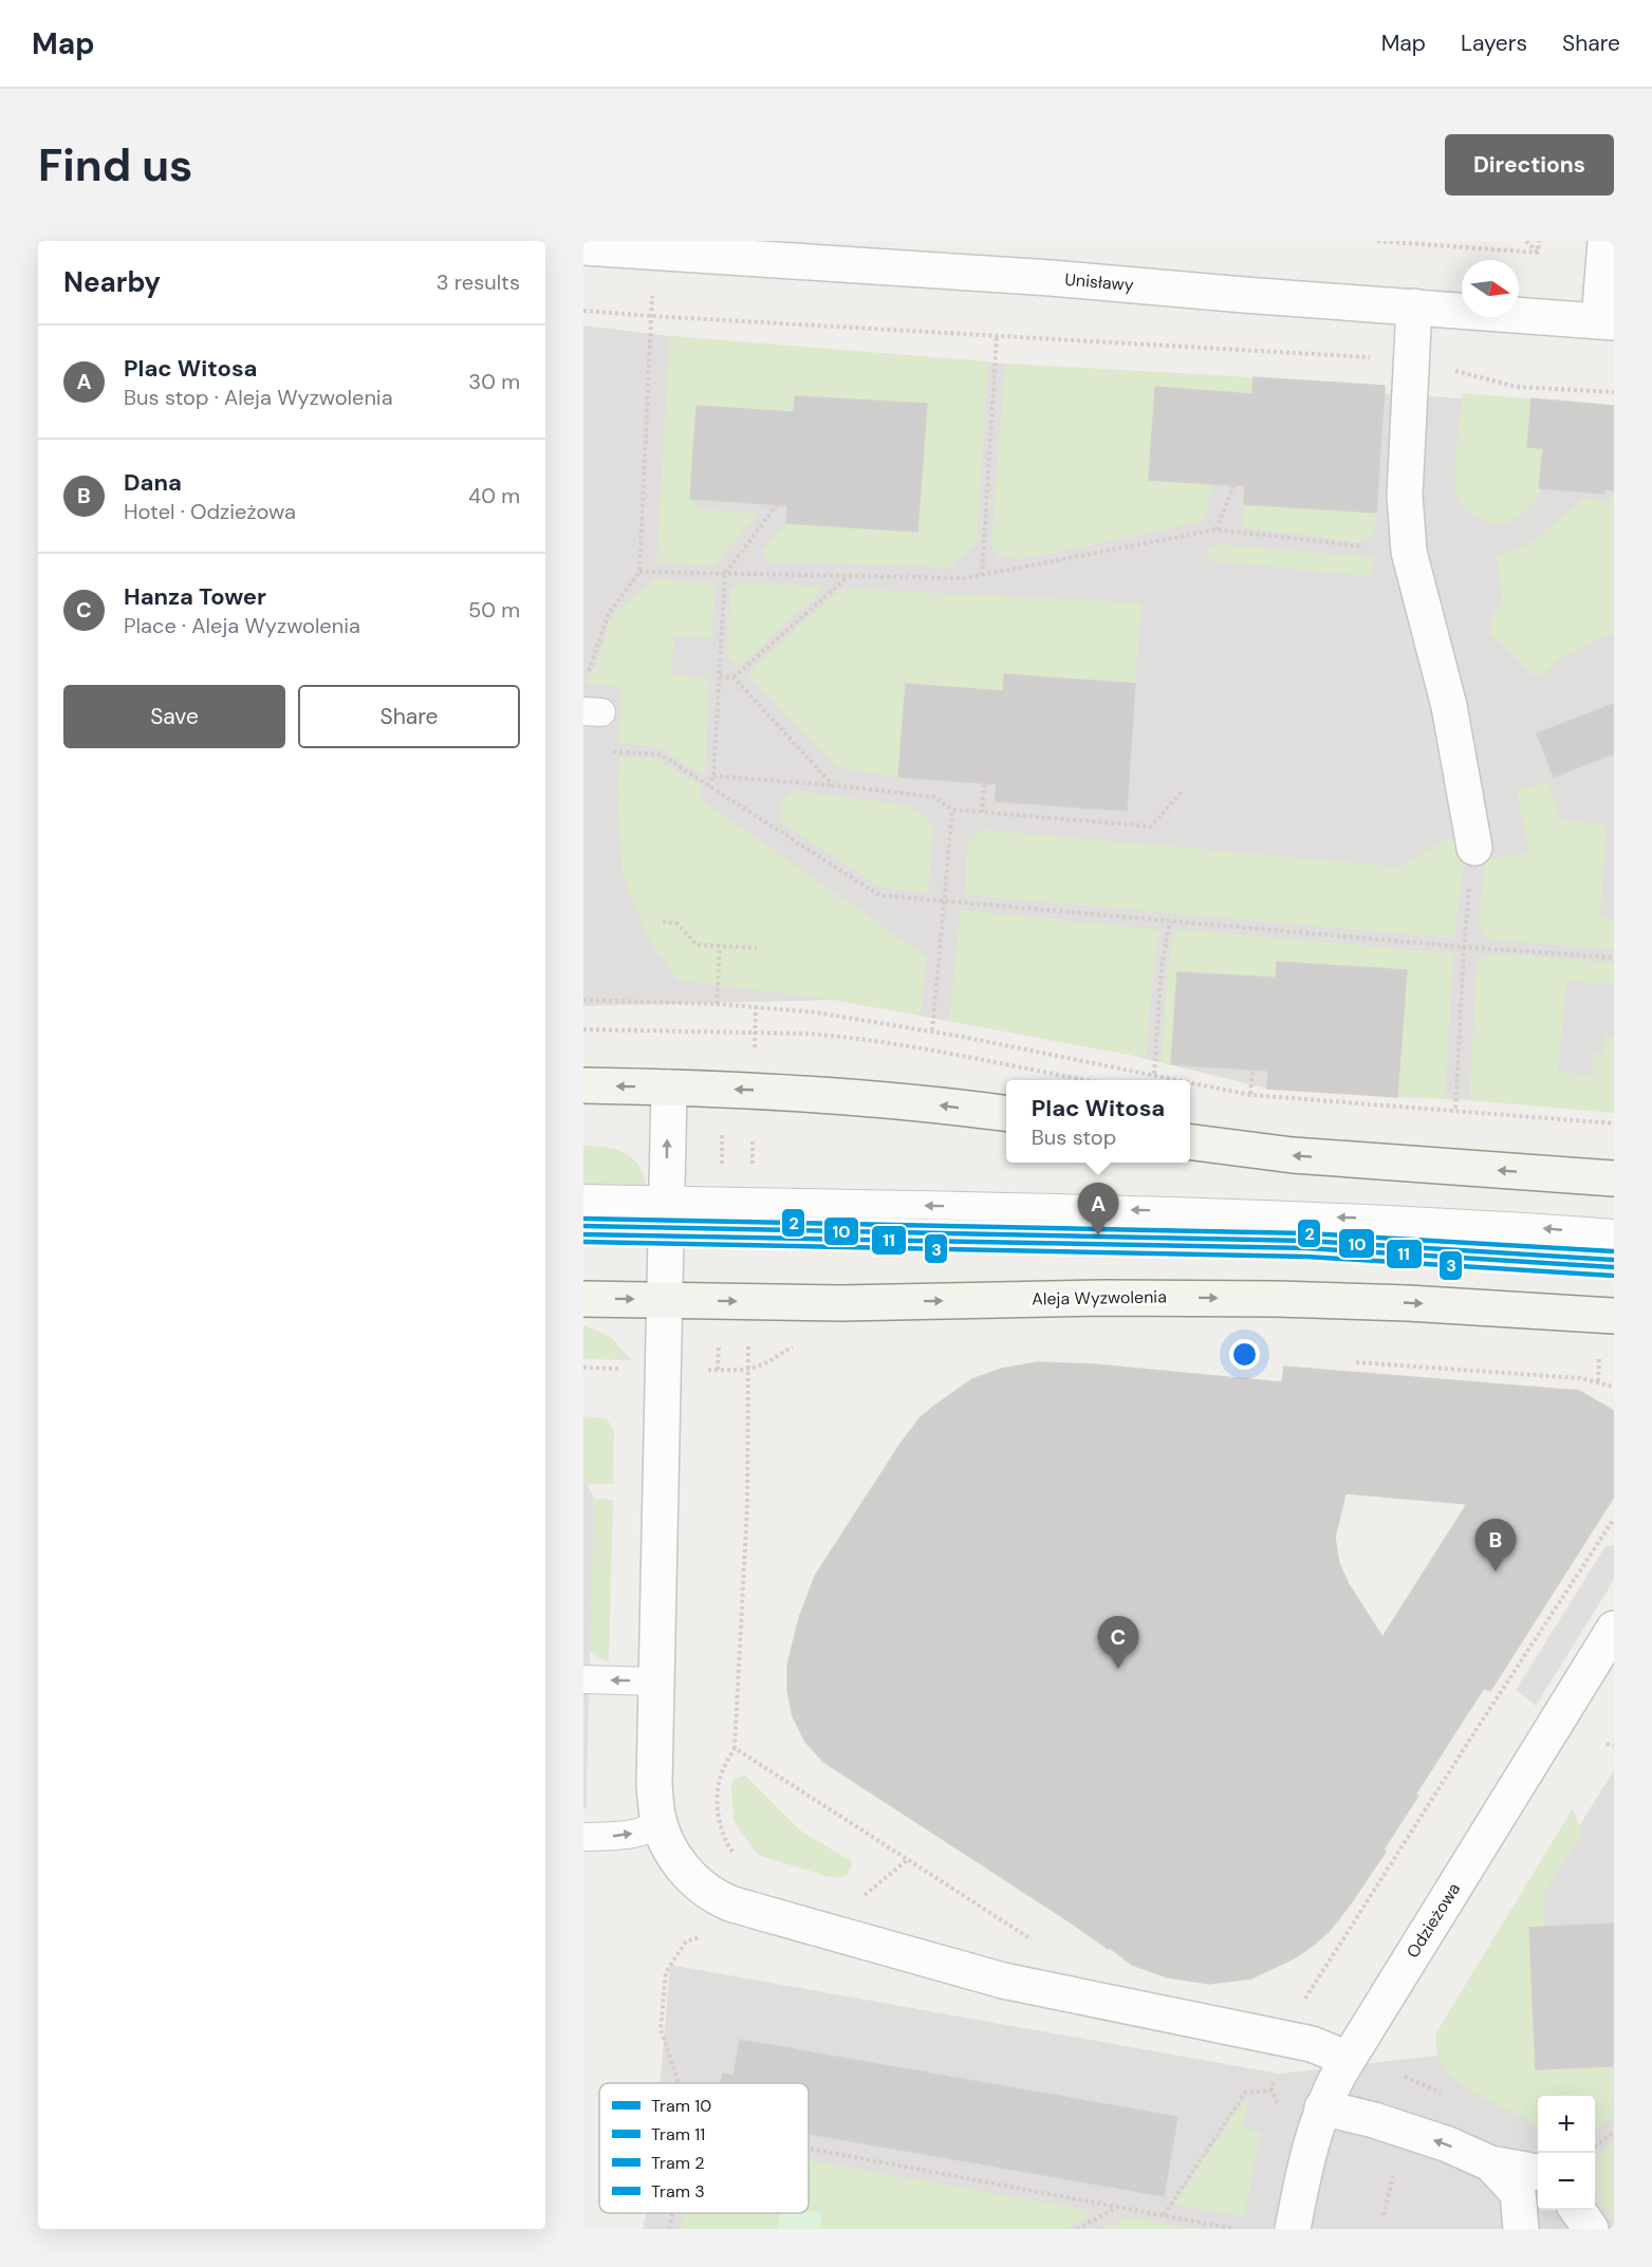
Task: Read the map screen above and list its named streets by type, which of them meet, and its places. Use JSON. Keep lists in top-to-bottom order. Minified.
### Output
{"streets":{"street":["Unisławy","Aleja Wyzwolenia","Odzieżowa"]},"lines":["tram line 2","tram line 10","tram line 11","tram line 3"],"legend":["Tram 10","Tram 11","Tram 2","Tram 3"],"north":"right","page":{"header":"Map","nav":["Map","Layers","Share"],"buttons":["Directions",["Save","Share"]],"title":"Find us","heading":["Nearby","3 results"],"list":[{"mark":"A","name":"Plac Witosa","note":"Bus stop · Aleja Wyzwolenia","value":"30 m"},{"mark":"B","name":"Dana","note":"Hotel · Odzieżowa","value":"40 m"},{"mark":"C","name":"Hanza Tower","note":"Place · Aleja Wyzwolenia","value":"50 m"}],"popup":["Plac Witosa","Bus stop"],"pins":["A","B","C"],"map_buttons":["+","−"]}}
